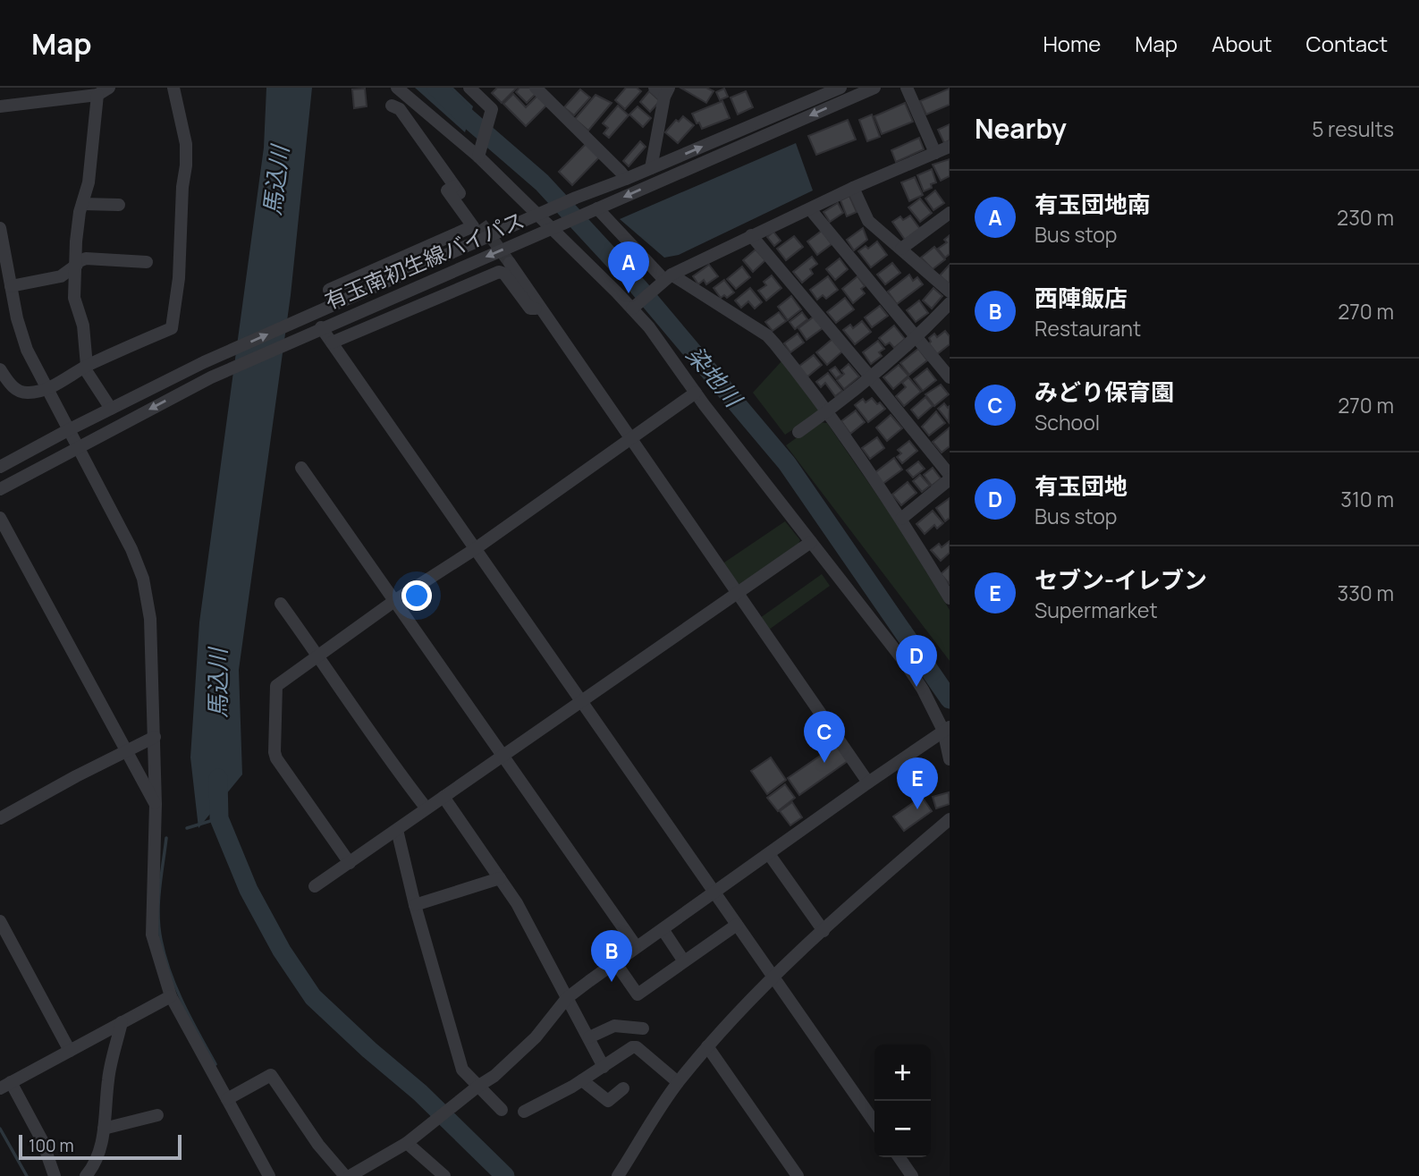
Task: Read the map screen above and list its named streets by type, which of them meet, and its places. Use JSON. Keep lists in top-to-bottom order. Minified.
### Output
{"streets":{"street":["有玉南初生線バイパス"]},"water":["馬込川","染地川"],"scale_bar":"100 m","page":{"header":"Map","nav":["Home","Map","About","Contact"],"heading":["Nearby","5 results"],"list":[{"mark":"A","name":"有玉団地南","note":"Bus stop","value":"230 m"},{"mark":"B","name":"西陣飯店","note":"Restaurant","value":"270 m"},{"mark":"C","name":"みどり保育園","note":"School","value":"270 m"},{"mark":"D","name":"有玉団地","note":"Bus stop","value":"310 m"},{"mark":"E","name":"セブン-イレブン","note":"Supermarket","value":"330 m"}],"pins":["A","D","C","E","B"],"map_buttons":["+","−"],"scale":"100 m"}}
